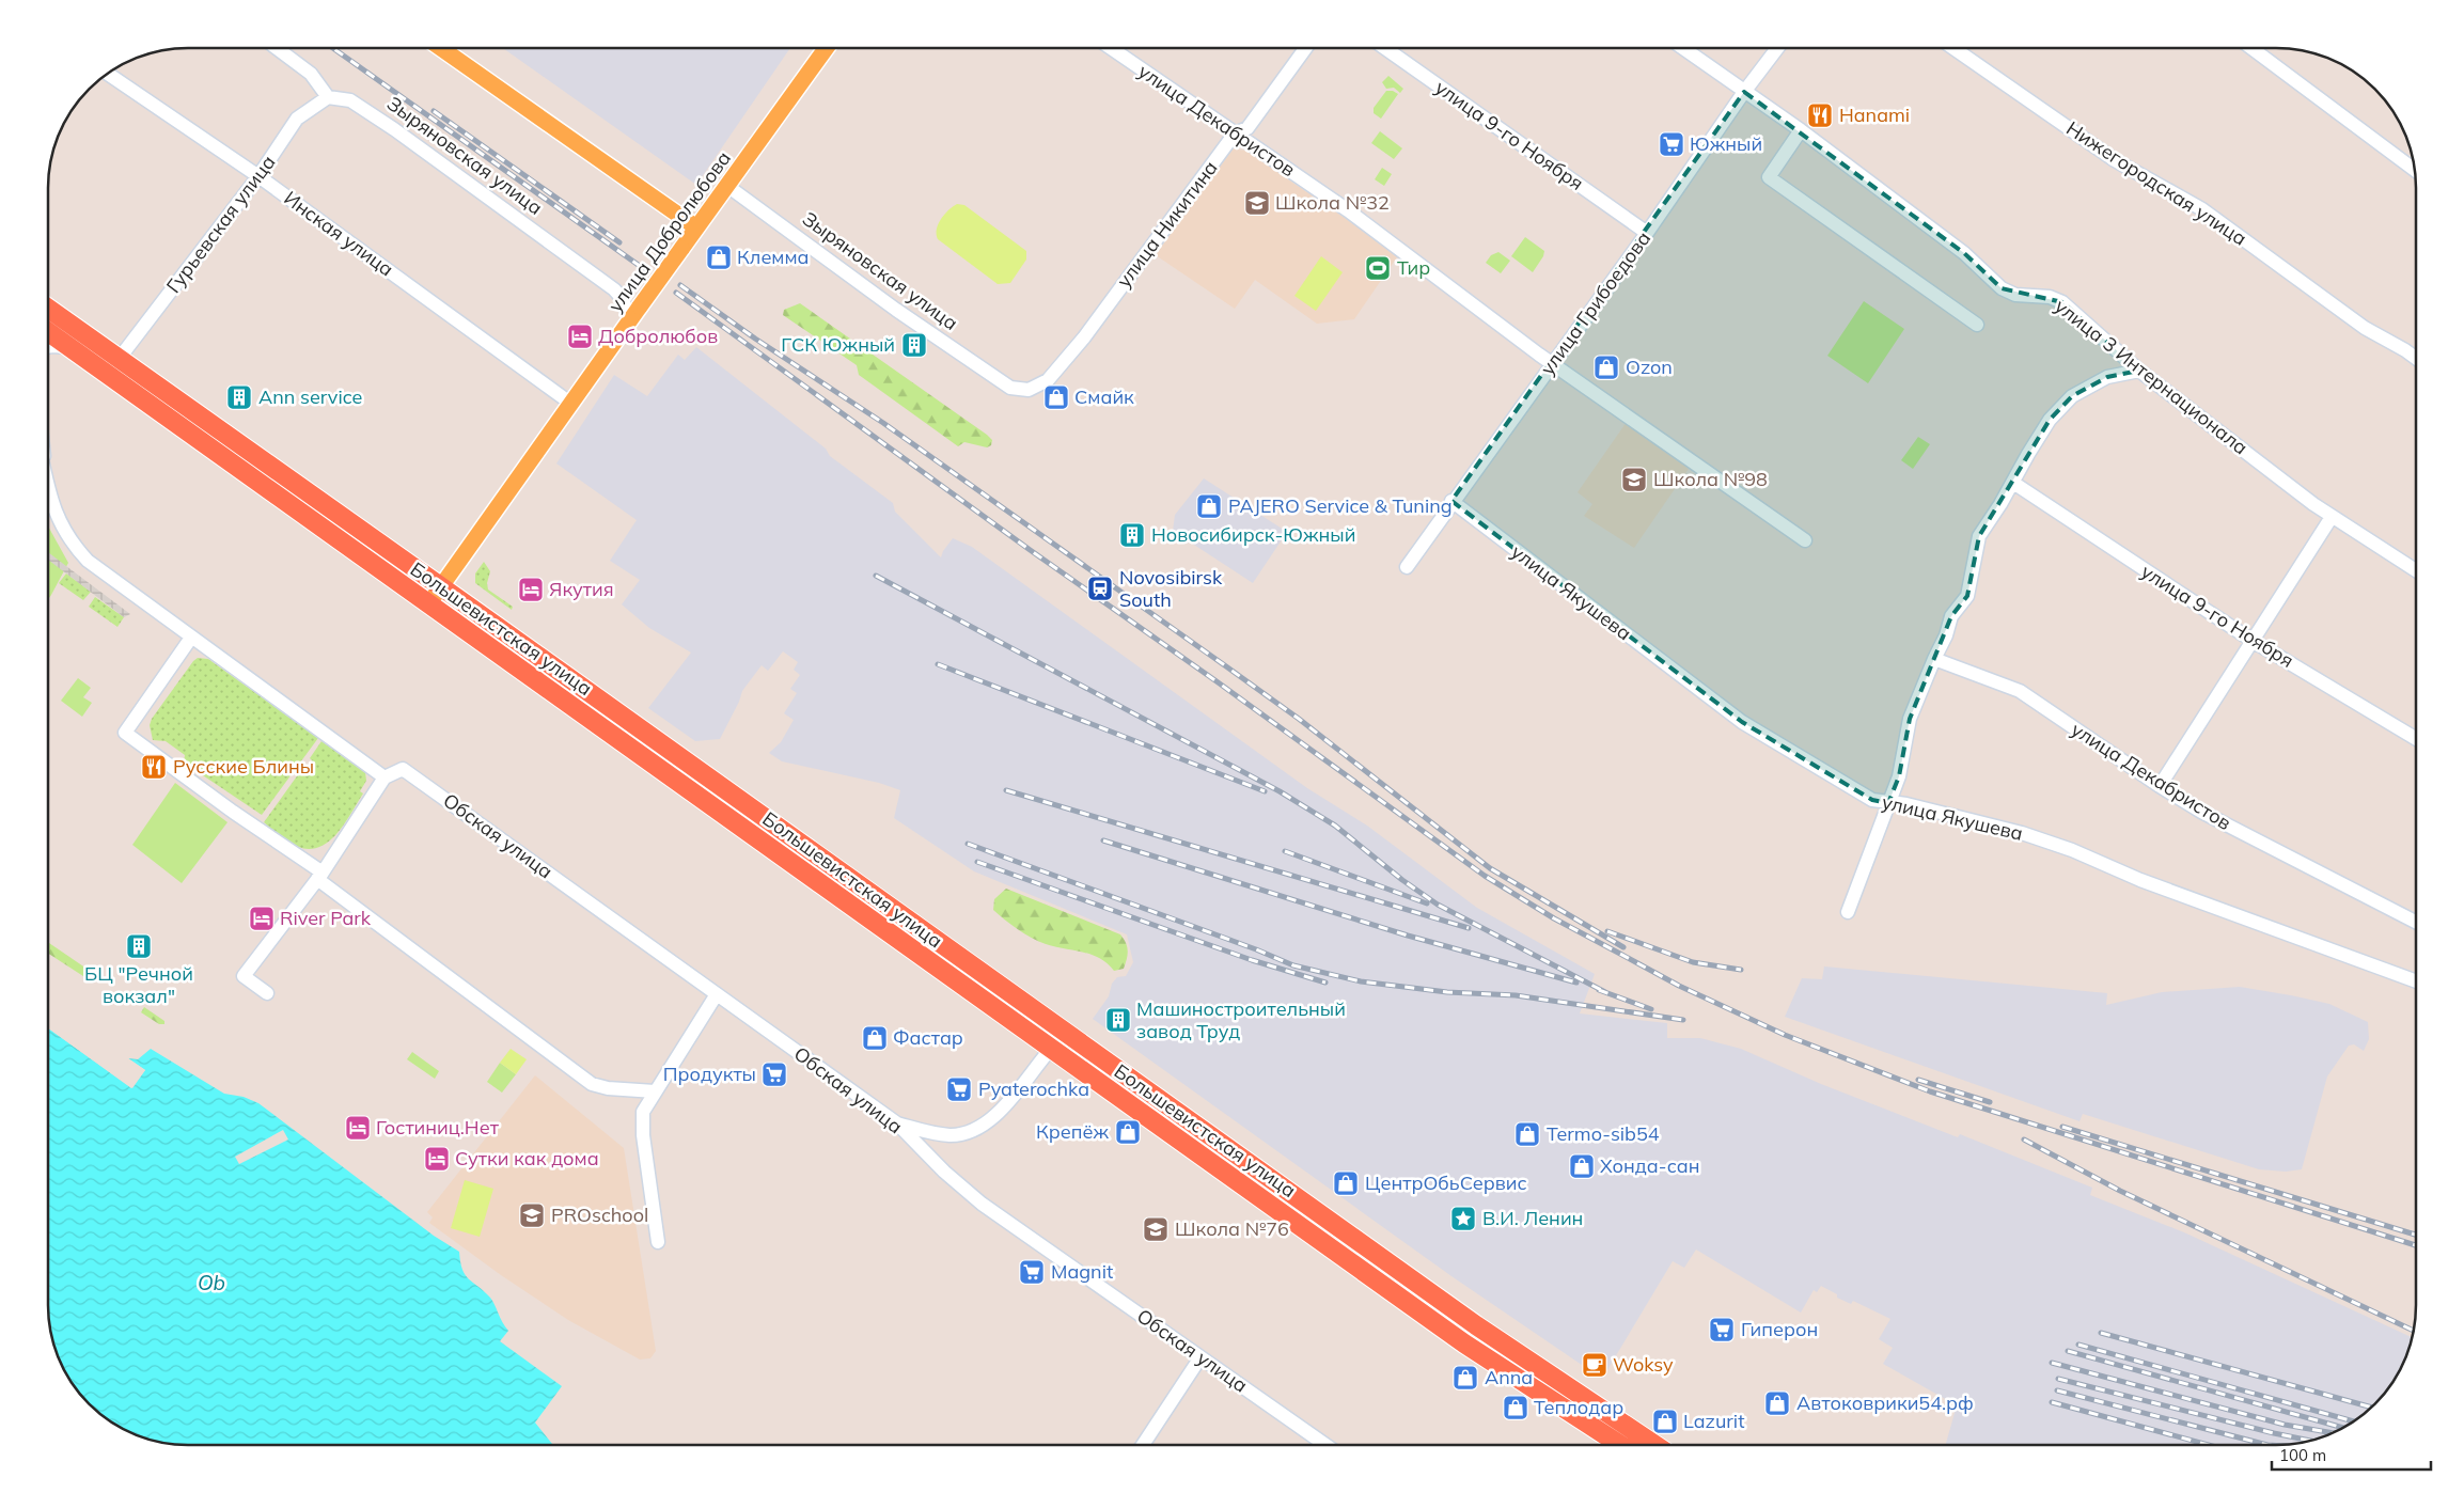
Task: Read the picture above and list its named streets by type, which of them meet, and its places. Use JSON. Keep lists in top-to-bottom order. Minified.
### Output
{"streets":{"highway":["Большевистская улица"],"main road":["улица Добролюбова"],"street":["улица Декабристов","улица 9-го Ноября","Зыряновская улица","Нижегородская улица","Гурьевская улица","улица Никитина","Инская улица","улица Грибоедова","улица 3 Интернационала","улица Якушева","Обская улица"]},"crossings":[["улица Декабристов","улица Никитина"],["улица Декабристов","улица Грибоедова"],["улица 9-го Ноября","улица Грибоедова"],["Зыряновская улица","Гурьевская улица"],["Зыряновская улица","улица Никитина"],["Зыряновская улица","улица Добролюбова"],["Гурьевская улица","Инская улица"],["Гурьевская улица","Большевистская улица"],["улица Добролюбова","Инская улица"],["улица Добролюбова","Большевистская улица"],["улица Грибоедова","улица 3 Интернационала"],["улица Грибоедова","улица Якушева"]],"water":["Ob"],"places":{"restaurant":["Hanami","Русские Блины"],"supermarket":["Южный","Продукты","Pyaterochka","Magnit","Гиперон"],"school or university":["Школа №32","Школа №98","PROschool","Школа №76"],"shop":["Клемма","Ozon","Смайк","PAJERO Service & Tuning","Фастар","Крепёж","Termo-sib54","Хонда-сан","ЦентрОбьСервис","Anna","Автоковрики54.рф","Теплодар","Lazurit"],"sports":["Тир"],"hotel":["Добролюбов","Якутия","River Park","Гостиниц.Нет","Сутки как дома"],"building":["ГСК Южный","Ann service","Новосибирск-Южный","БЦ \"Речной вокзал\"","Машиностроительный завод Труд"],"station":["Novosibirsk South"],"place":["В.И. Ленин"],"cafe":["Woksy"]},"scale_bar":"100 m"}
